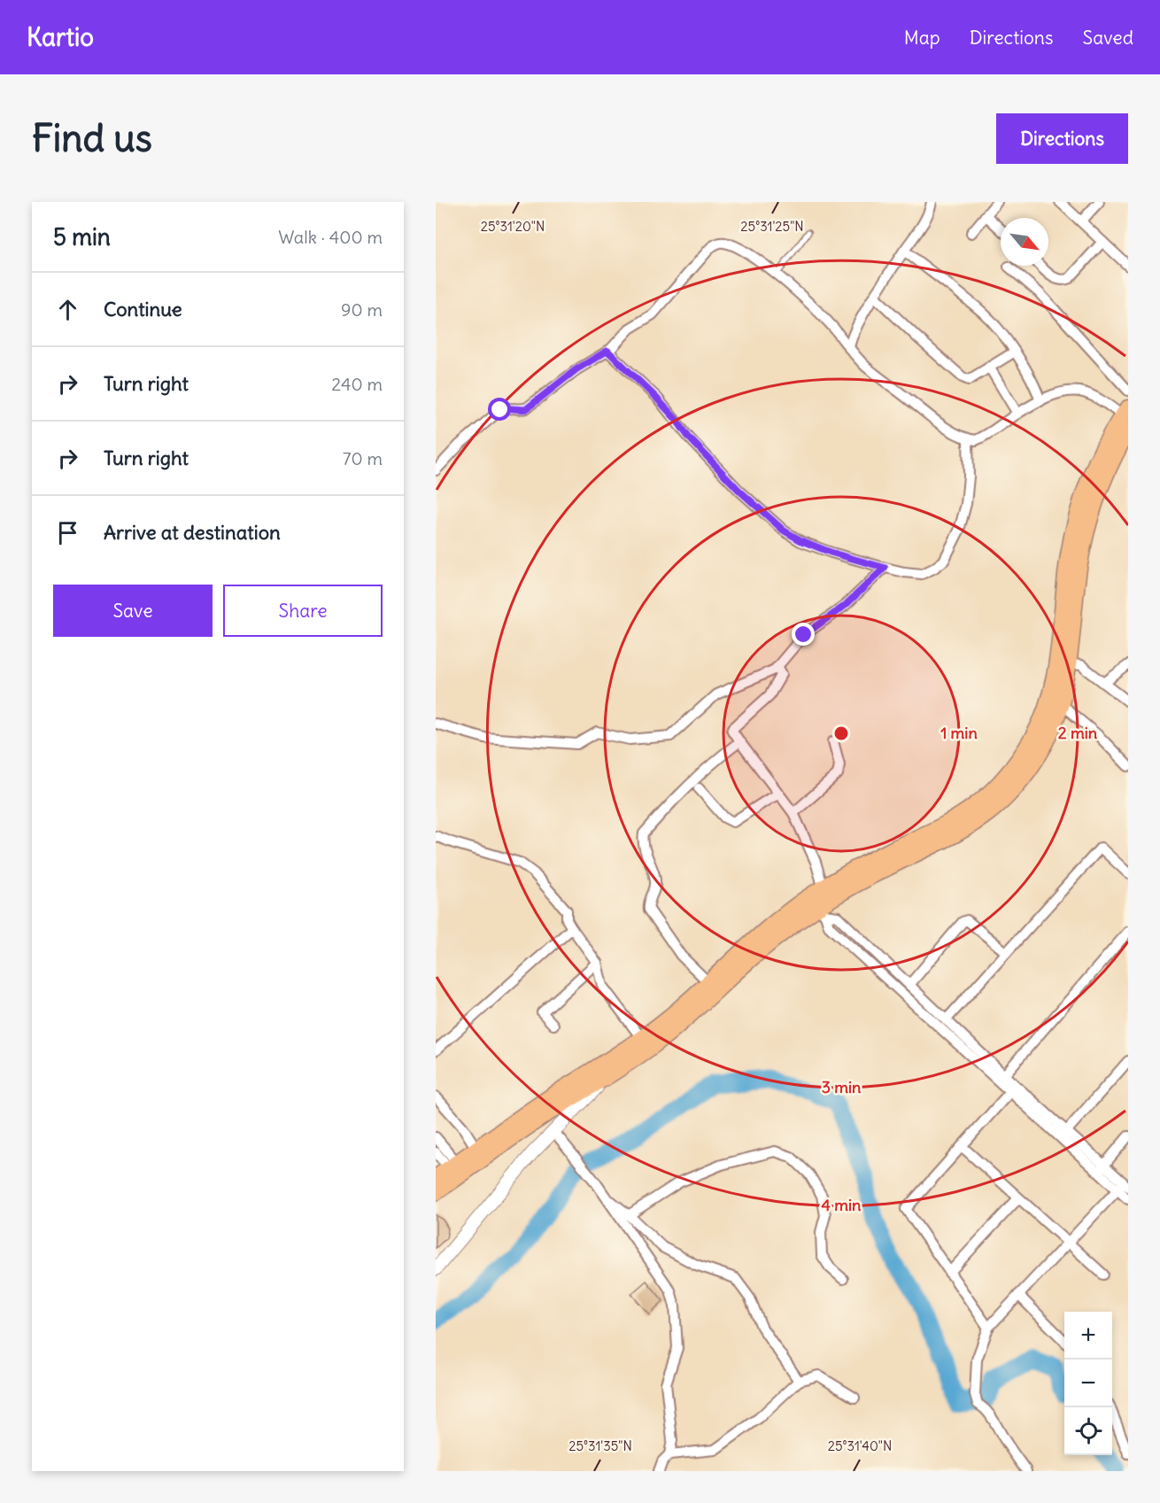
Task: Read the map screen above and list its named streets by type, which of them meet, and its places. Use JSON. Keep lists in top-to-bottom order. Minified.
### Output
{"north":"bottom right","page":{"header":"Kartio","nav":["Map","Directions","Saved"],"buttons":["Directions",["Save","Share"]],"title":"Find us","heading":["5 min","Walk · 400 m"],"list":[["Continue","90 m"],["Turn right","240 m"],["Turn right","70 m"],"Arrive at destination"],"map_buttons":["+","−"]},"coordinates":["25°31'20\"N","25°31'25\"N","25°31'35\"N","25°31'40\"N"],"rings":["1 min","2 min","3 min","4 min"]}
